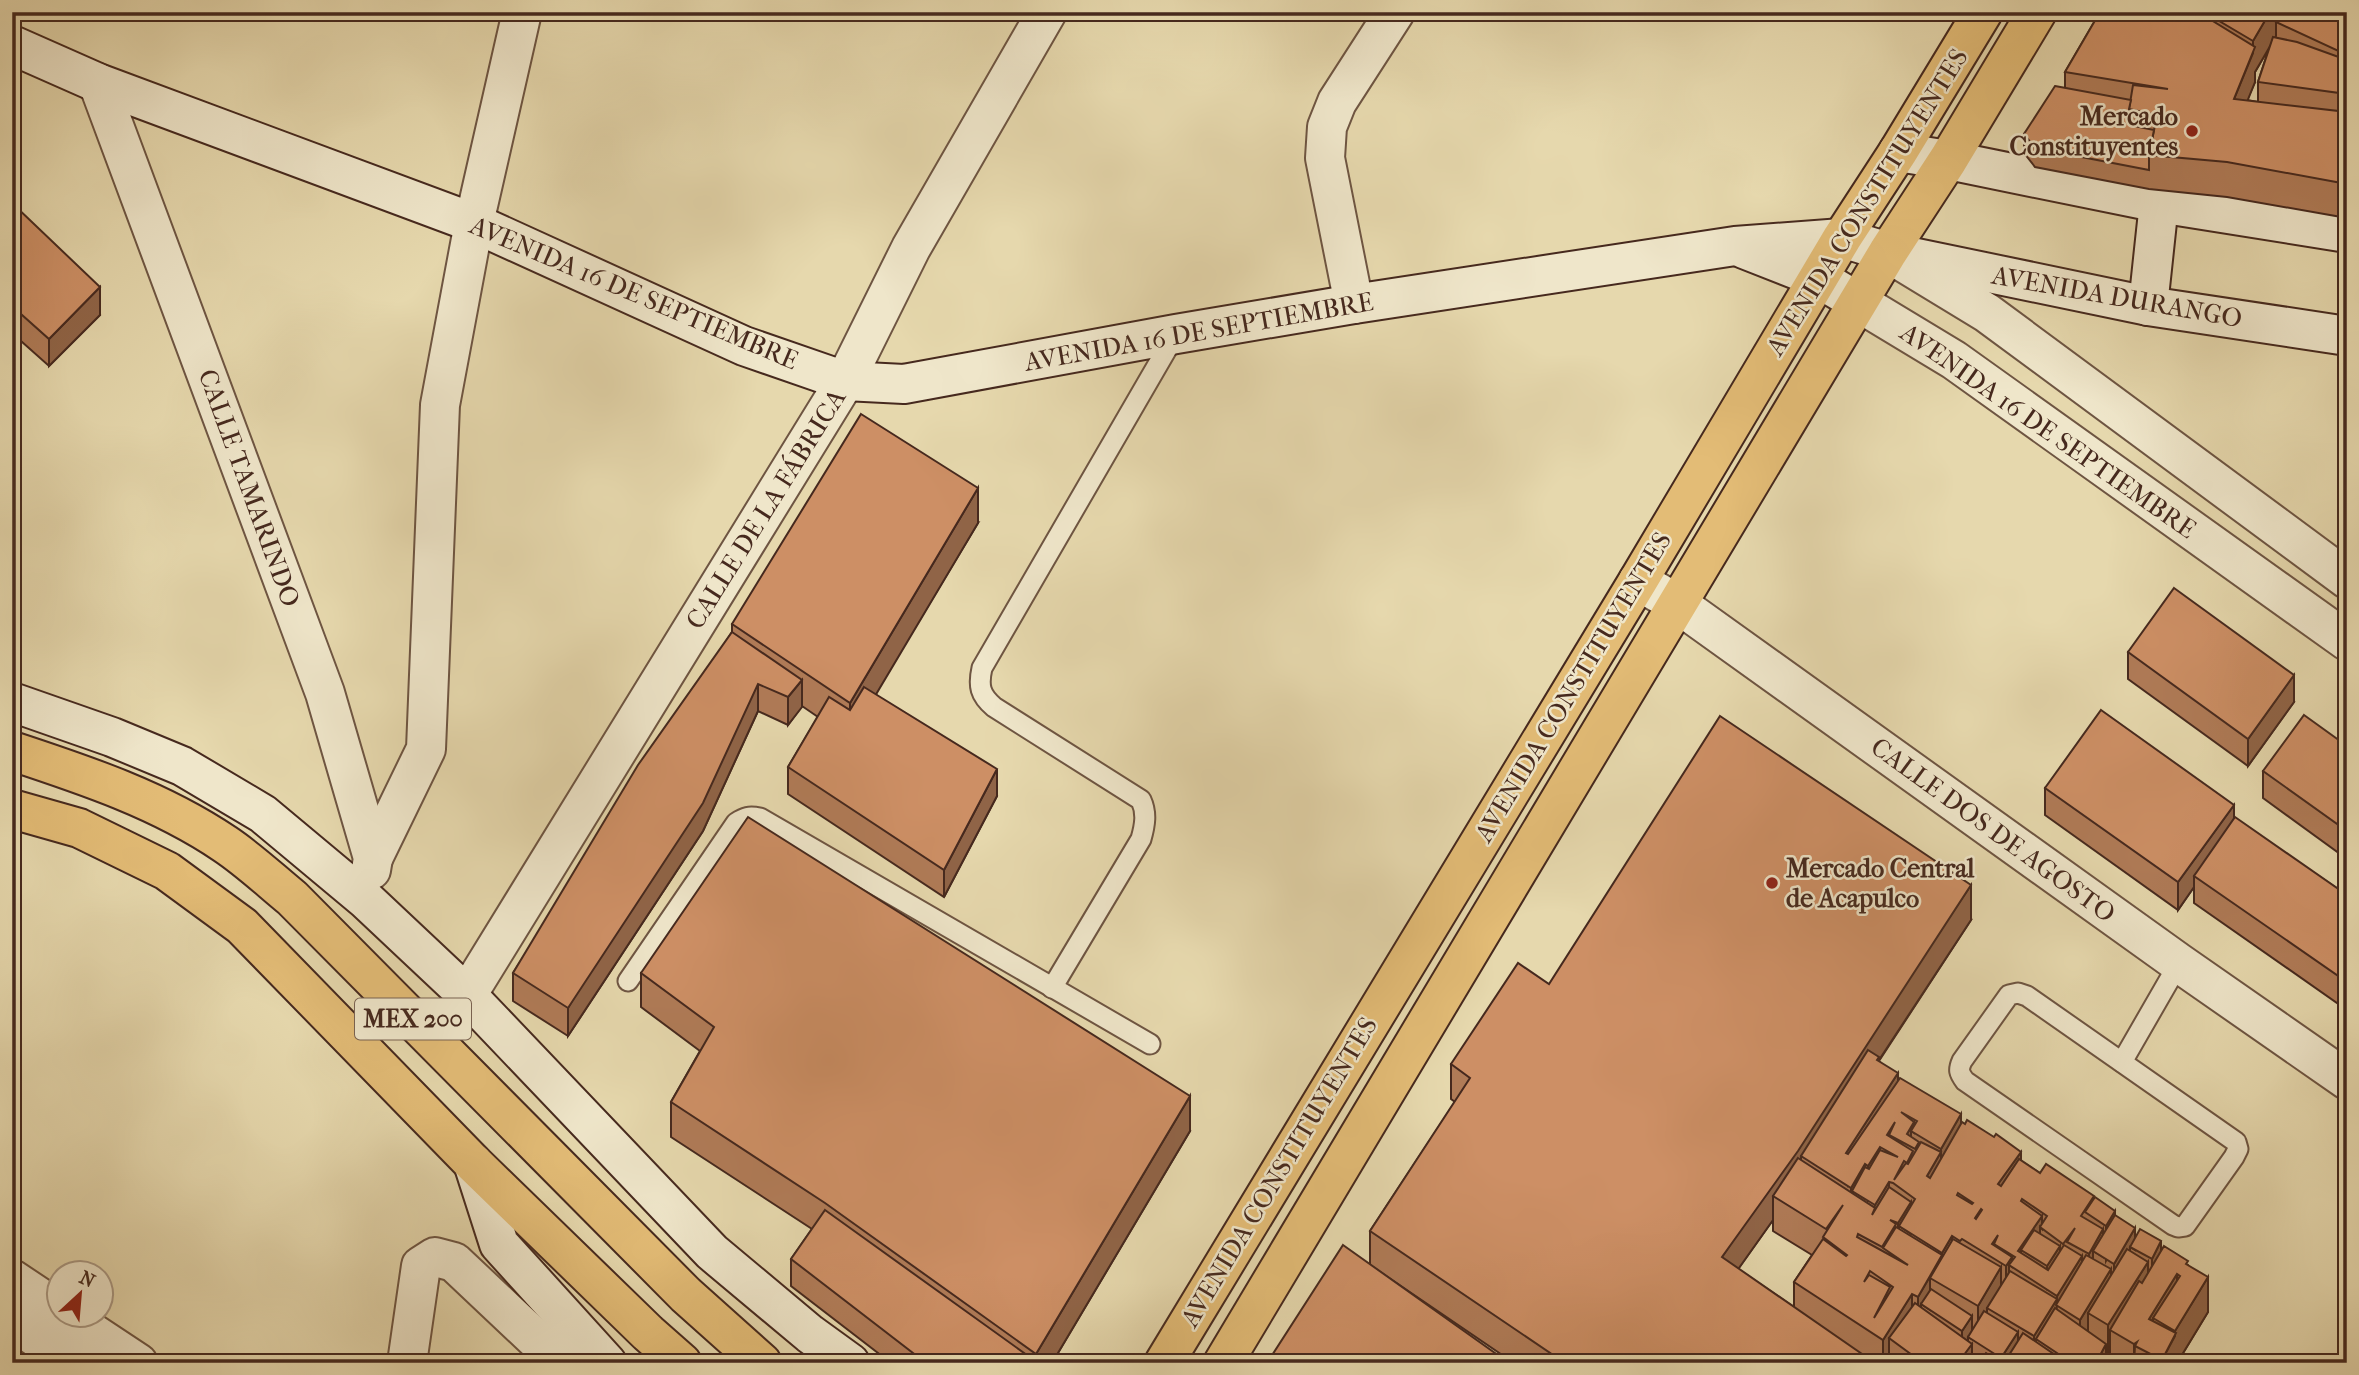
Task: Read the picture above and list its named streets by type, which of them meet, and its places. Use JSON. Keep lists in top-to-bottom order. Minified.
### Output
{"streets":{"main road":["AVENIDA CONSTITUYENTES","MEX 200"],"street":["AVENIDA 16 DE SEPTIEMBRE","AVENIDA DURANGO","CALLE TAMARINDO","CALLE DE LA FÁBRICA","CALLE DOS DE AGOSTO"]},"crossings":[["AVENIDA CONSTITUYENTES","AVENIDA 16 DE SEPTIEMBRE"],["AVENIDA CONSTITUYENTES","AVENIDA DURANGO"],["AVENIDA CONSTITUYENTES","CALLE DOS DE AGOSTO"],["AVENIDA 16 DE SEPTIEMBRE","AVENIDA DURANGO"],["AVENIDA 16 DE SEPTIEMBRE","CALLE TAMARINDO"],["AVENIDA 16 DE SEPTIEMBRE","CALLE DE LA FÁBRICA"]],"places":["Mercado Constituyentes","Mercado Central de Acapulco"],"north":"top right"}
